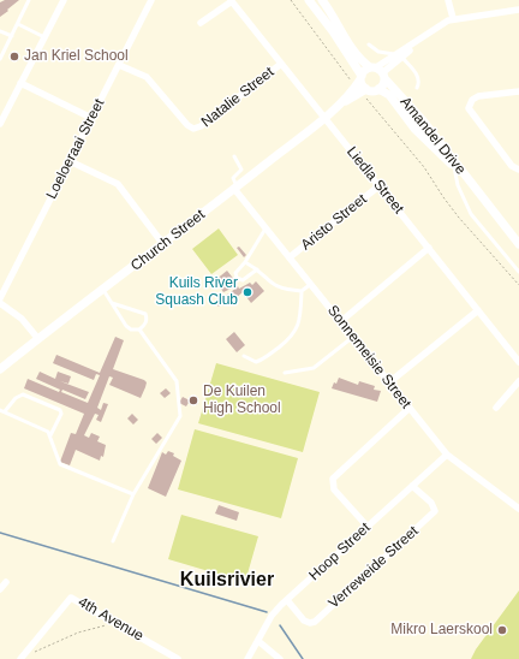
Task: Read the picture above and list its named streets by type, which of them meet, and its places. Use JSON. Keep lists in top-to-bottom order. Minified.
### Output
{"streets":{"street":["Natalie Street","Amandel Drive","Loeloeraai Street","Liedla Street","Aristo Street","Church Street","Sonnemeisie Street","Hoop Street","Verreweide Street","4th Avenue"]},"crossings":[["Natalie Street","Loeloeraai Street"],["Natalie Street","Liedla Street"],["Amandel Drive","Church Street"],["Liedla Street","Aristo Street"],["Liedla Street","Church Street"],["Aristo Street","Sonnemeisie Street"],["Church Street","Sonnemeisie Street"],["Sonnemeisie Street","Hoop Street"],["Hoop Street","Verreweide Street"]],"districts":["Kuilsrivier"],"places":["Jan Kriel School","Kuils River Squash Club","De Kuilen High School","Mikro Laerskool"]}
